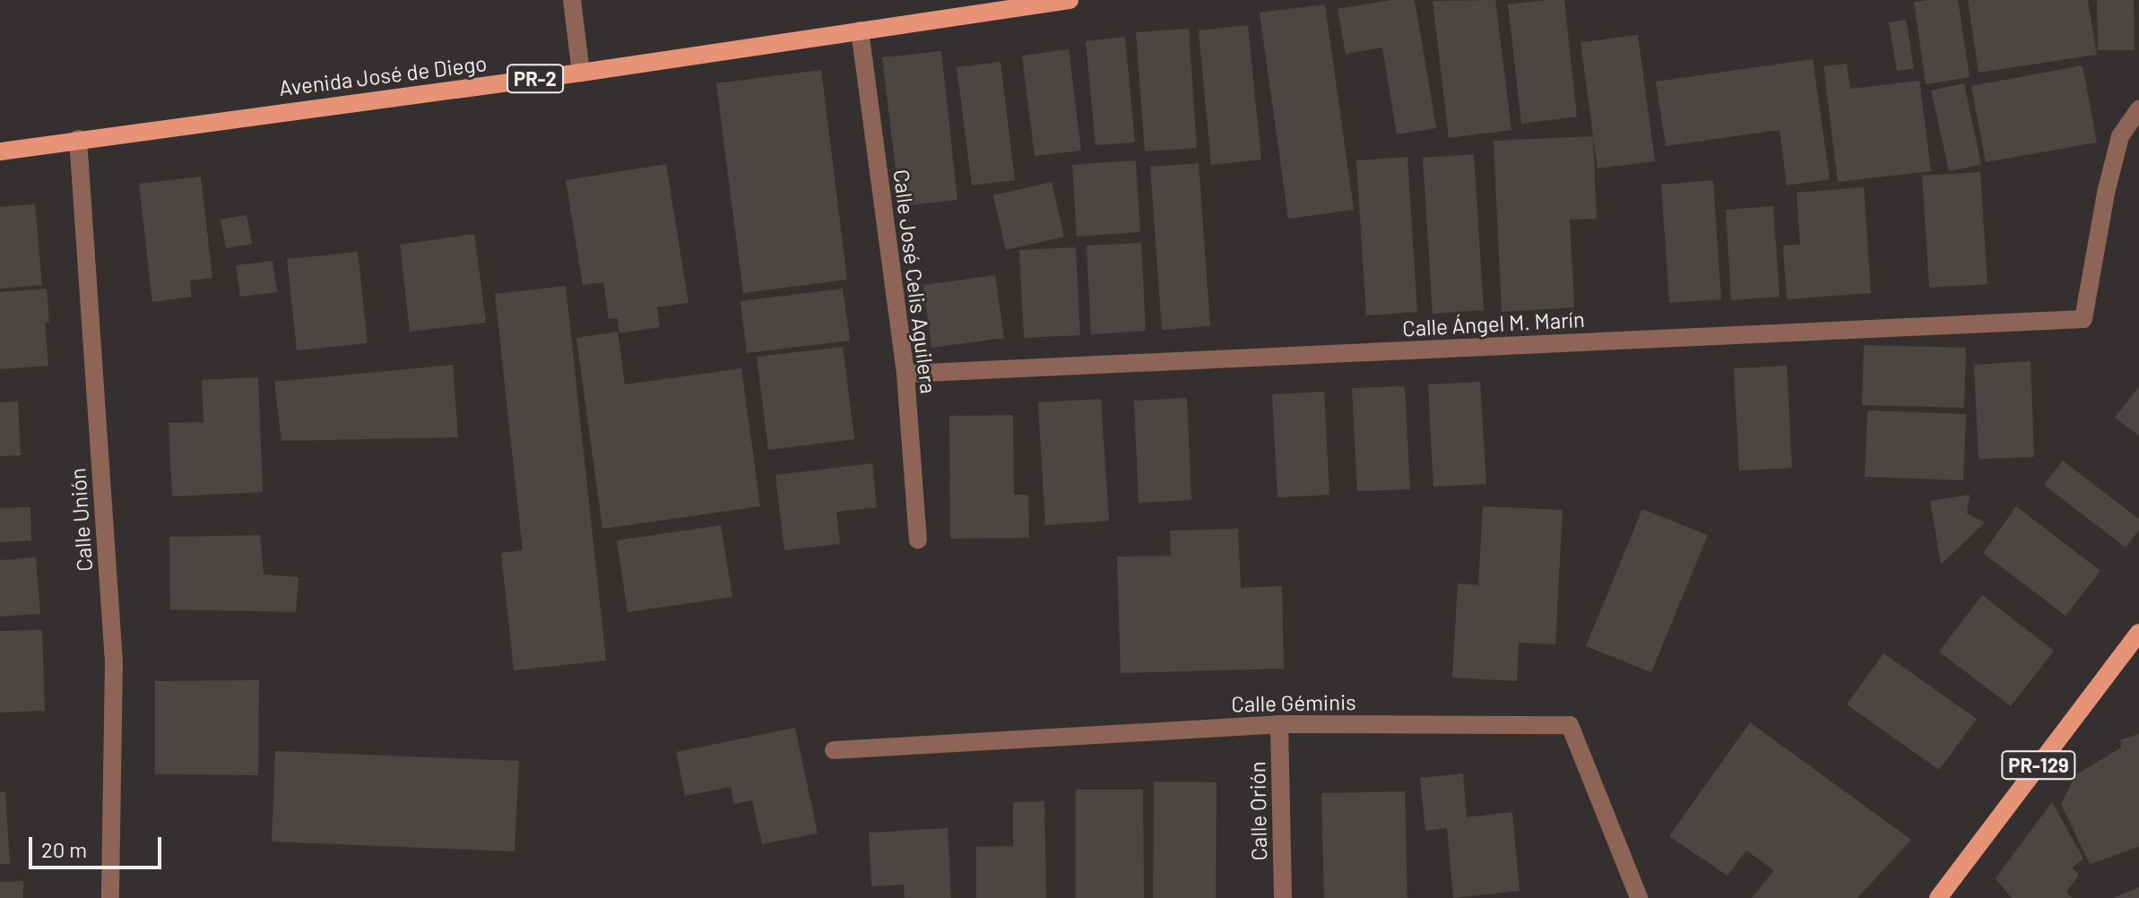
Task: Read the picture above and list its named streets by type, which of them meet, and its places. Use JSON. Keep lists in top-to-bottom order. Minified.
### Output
{"streets":{"main road":["Avenida José de Diego","PR-2","PR-129"],"street":["Calle José Celis Aguilera","Calle Ángel M. Marín","Calle Unión","Calle Géminis","Calle Orión"]},"crossings":[["Avenida José de Diego","Calle José Celis Aguilera"],["Avenida José de Diego","Calle Unión"],["Calle José Celis Aguilera","Calle Ángel M. Marín"],["Calle Géminis","Calle Orión"]],"scale_bar":"20 m"}
